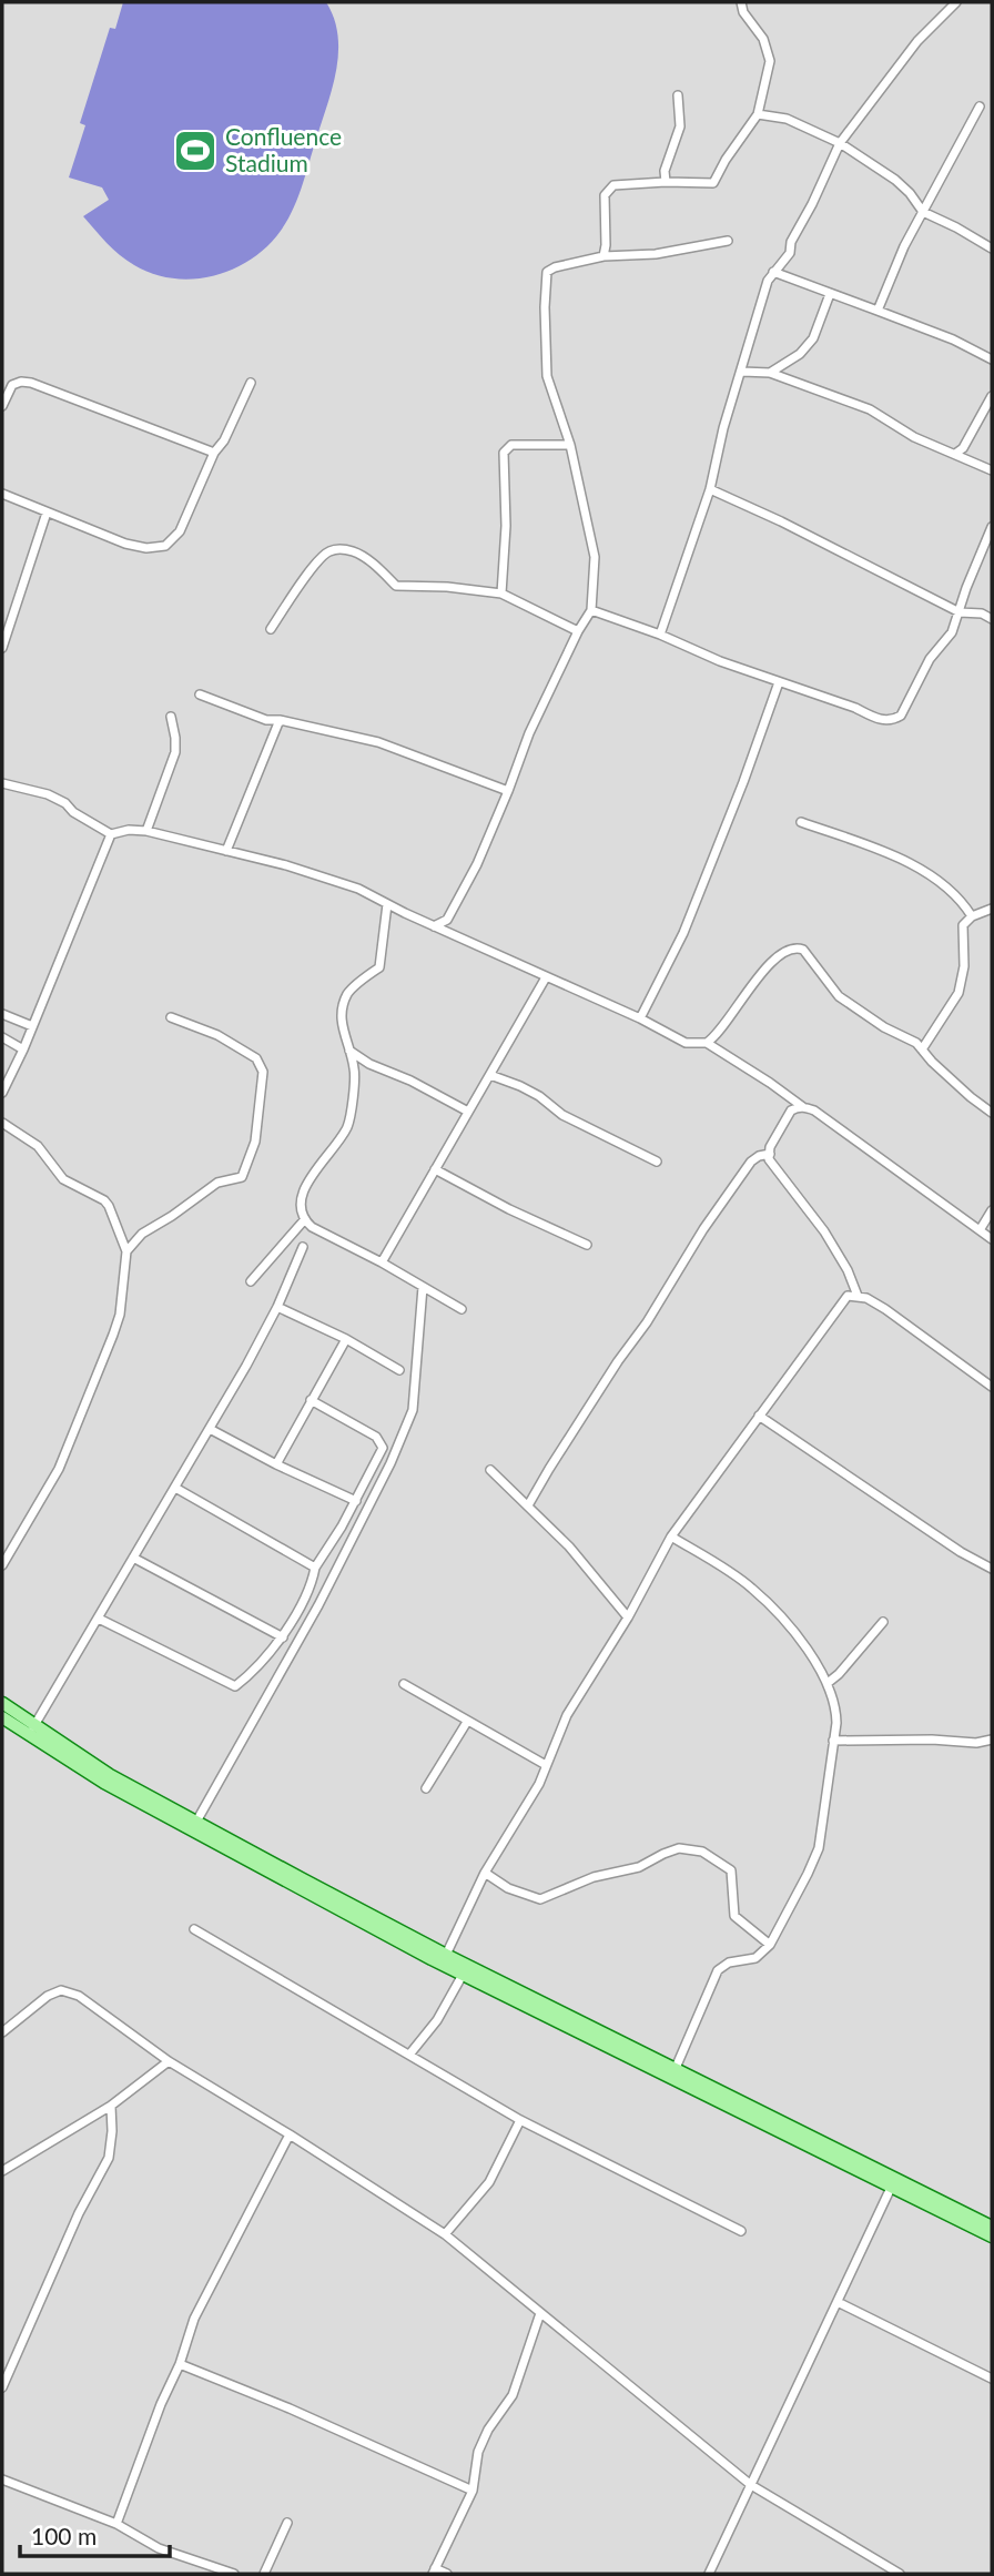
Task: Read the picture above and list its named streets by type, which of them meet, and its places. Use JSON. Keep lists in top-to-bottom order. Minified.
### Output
{"places":{"sports":["Confluence Stadium"]},"scale_bar":"100 m"}
